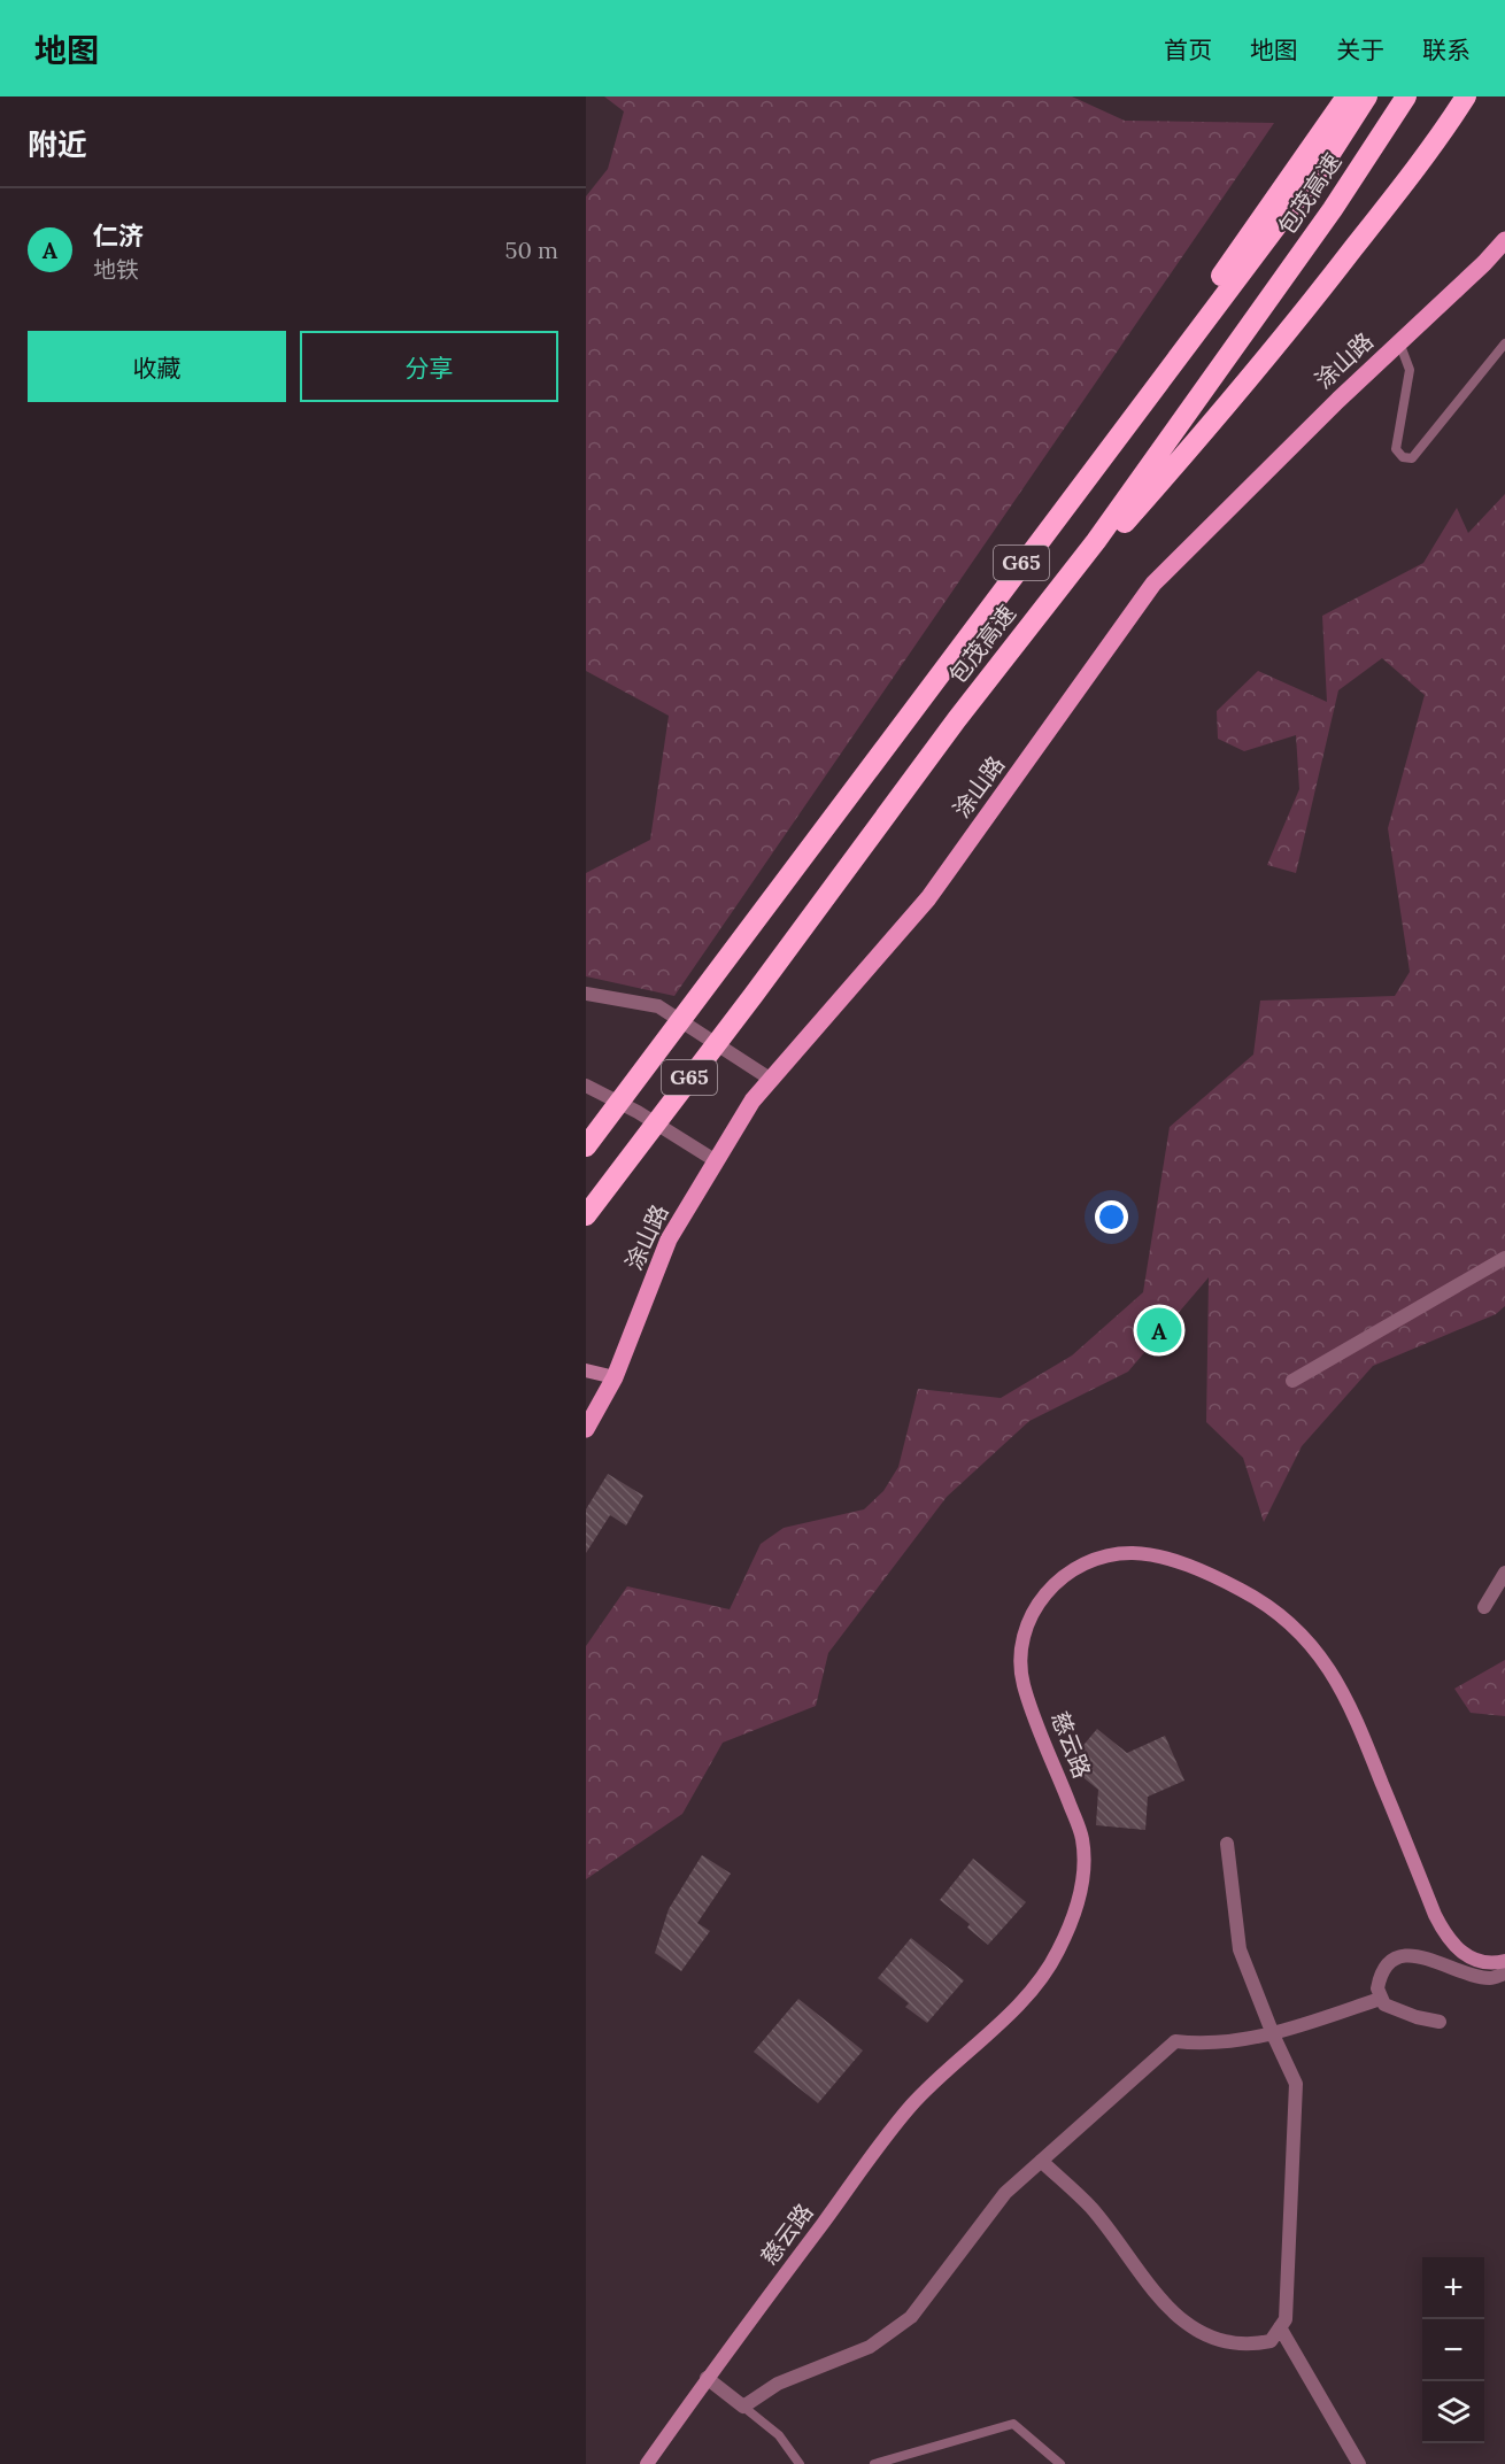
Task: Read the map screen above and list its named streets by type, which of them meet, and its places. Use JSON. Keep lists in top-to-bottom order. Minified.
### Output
{"streets":{"highway":["包茂高速","G65"],"main road":["涂山路"],"street":["慈云路"]},"page":{"header":"地图","nav":["首页","地图","关于","联系"],"heading":"附近","list":[{"mark":"A","name":"仁济","note":"地铁","value":"50 m"}],"buttons":["收藏","分享"],"pins":"A","map_buttons":["+","−"]}}
